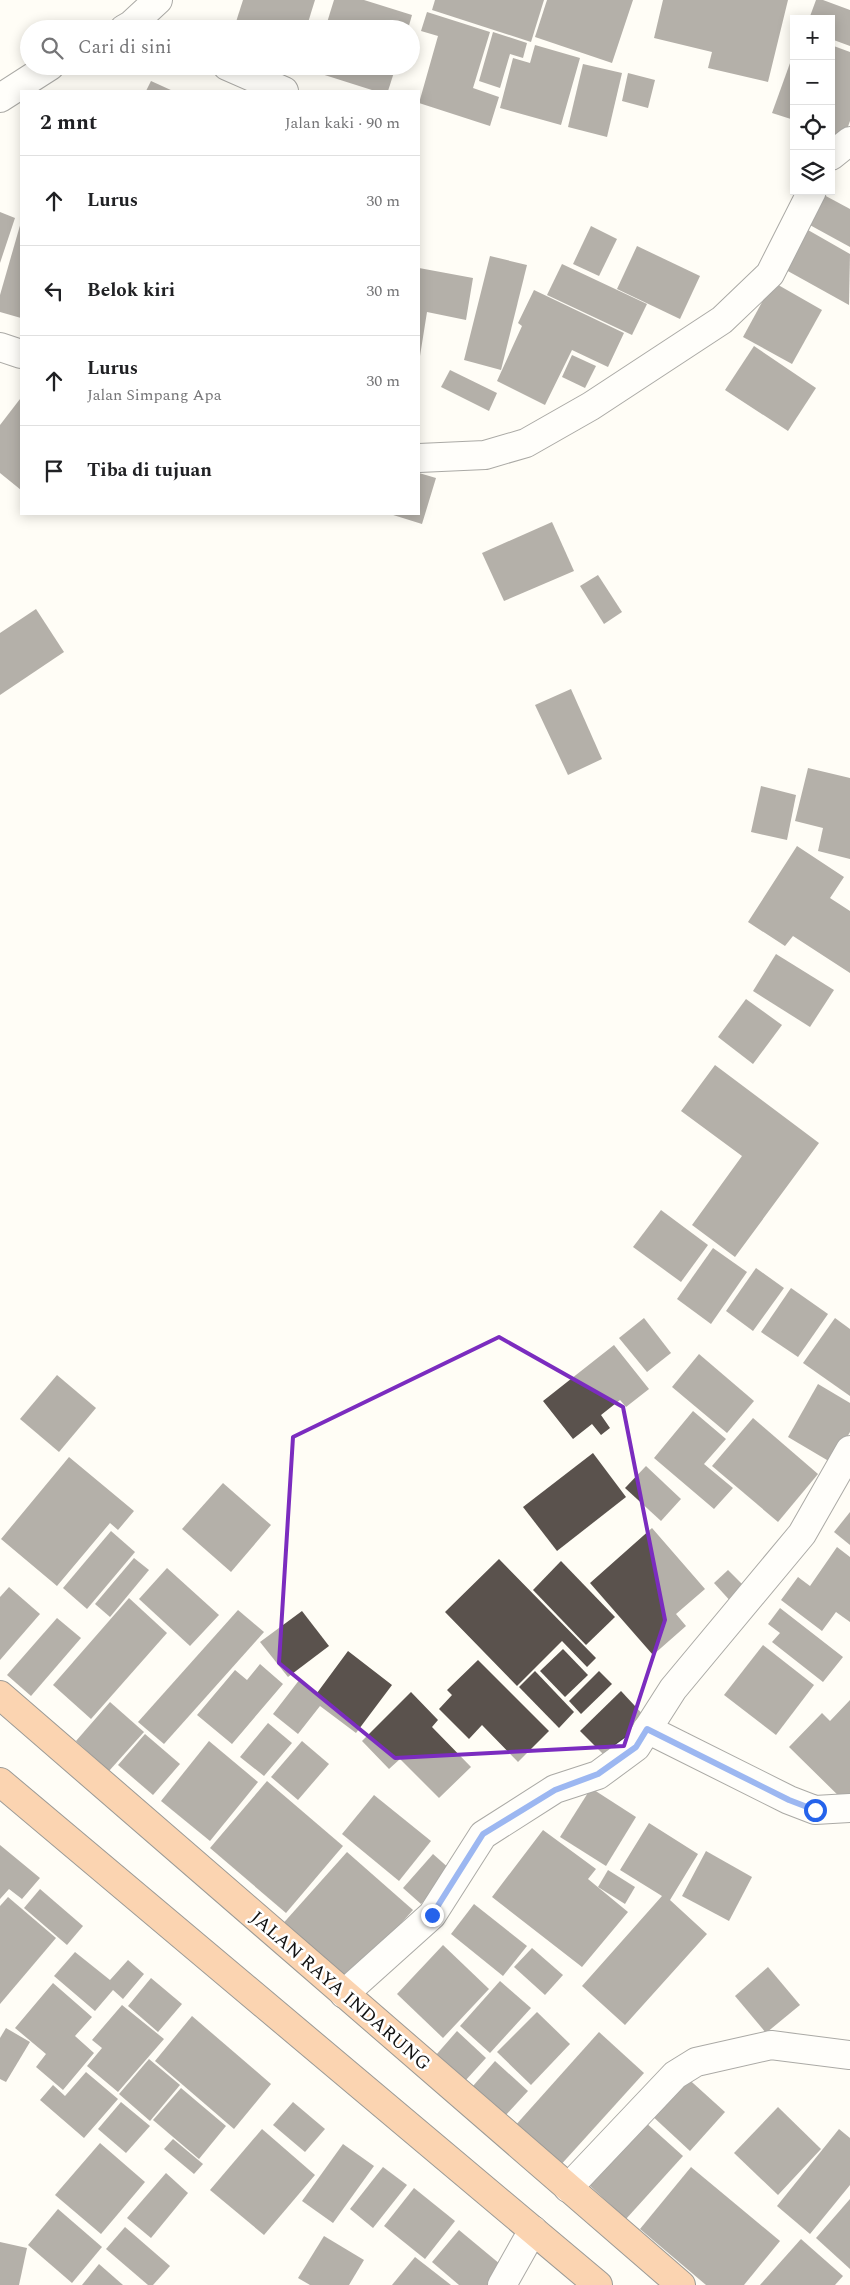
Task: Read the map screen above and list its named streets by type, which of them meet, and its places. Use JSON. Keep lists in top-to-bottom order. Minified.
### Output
{"streets":{"highway":["JALAN RAYA INDARUNG"]},"page":{"map_buttons":["+","−"],"search":"Cari di sini","heading":["2 mnt","Jalan kaki · 90 m"],"list":[["Lurus","30 m"],["Belok kiri","30 m"],["Lurus","Jalan Simpang Apa","30 m"],"Tiba di tujuan"]}}
